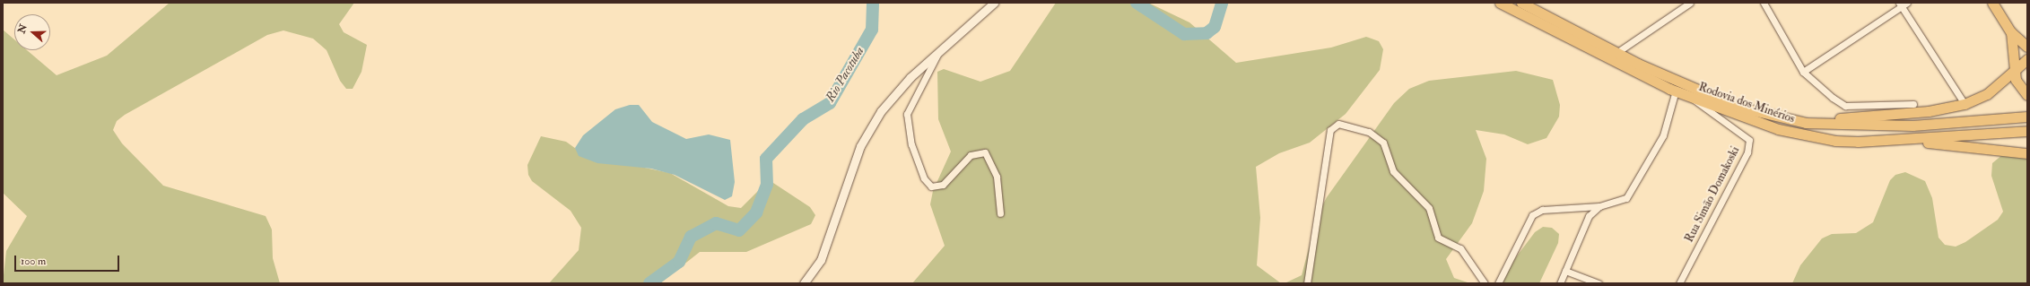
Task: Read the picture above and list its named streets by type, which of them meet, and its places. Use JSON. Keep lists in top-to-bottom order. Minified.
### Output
{"streets":{"main road":["Rodovia dos Minérios"],"street":["Rua Simão Domakoski"]},"crossings":[["Rodovia dos Minérios","Rua Simão Domakoski"]],"water":["Rio Pacotuba"],"scale_bar":"100 m","north":"left"}
